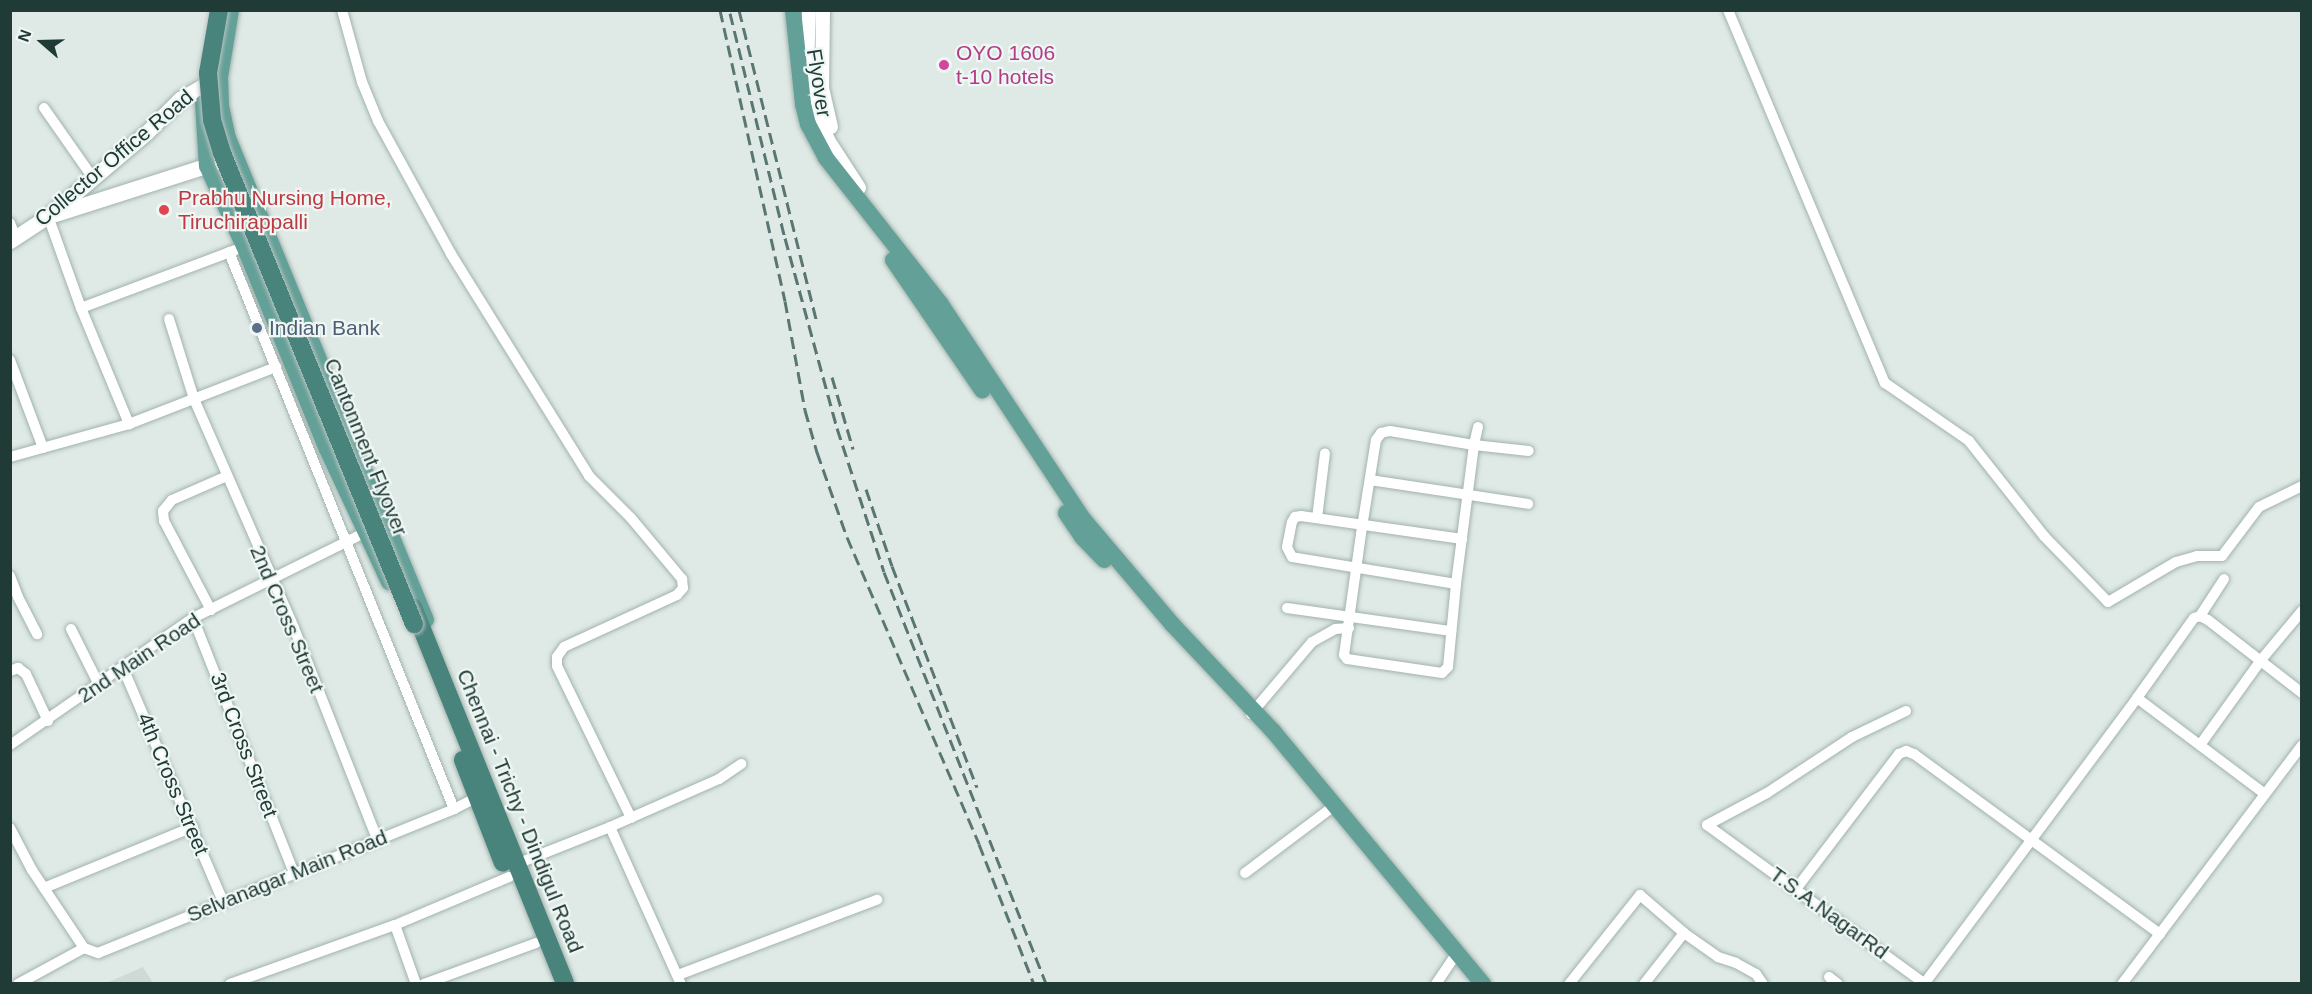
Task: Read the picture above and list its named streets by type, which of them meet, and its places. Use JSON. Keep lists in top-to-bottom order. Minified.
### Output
{"streets":{"highway":["Cantonment Flyover","Chennai - Trichy - Dindigul Road"],"main road":["Flyover","Collector Office Road"],"street":["2nd Cross Street","2nd Main Road","3rd Cross Street","4th Cross Street","Selvanagar Main Road","T.S.A.NagarRd"]},"crossings":[["Cantonment Flyover","Chennai - Trichy - Dindigul Road"],["2nd Cross Street","2nd Main Road"],["2nd Cross Street","Selvanagar Main Road"],["2nd Main Road","3rd Cross Street"],["2nd Main Road","4th Cross Street"],["3rd Cross Street","Selvanagar Main Road"],["4th Cross Street","Selvanagar Main Road"],["Chennai - Trichy - Dindigul Road","Selvanagar Main Road"]],"places":["OYO 1606 t-10 hotels","Prabhu Nursing Home, Tiruchirappalli","Indian Bank"],"north":"left"}
